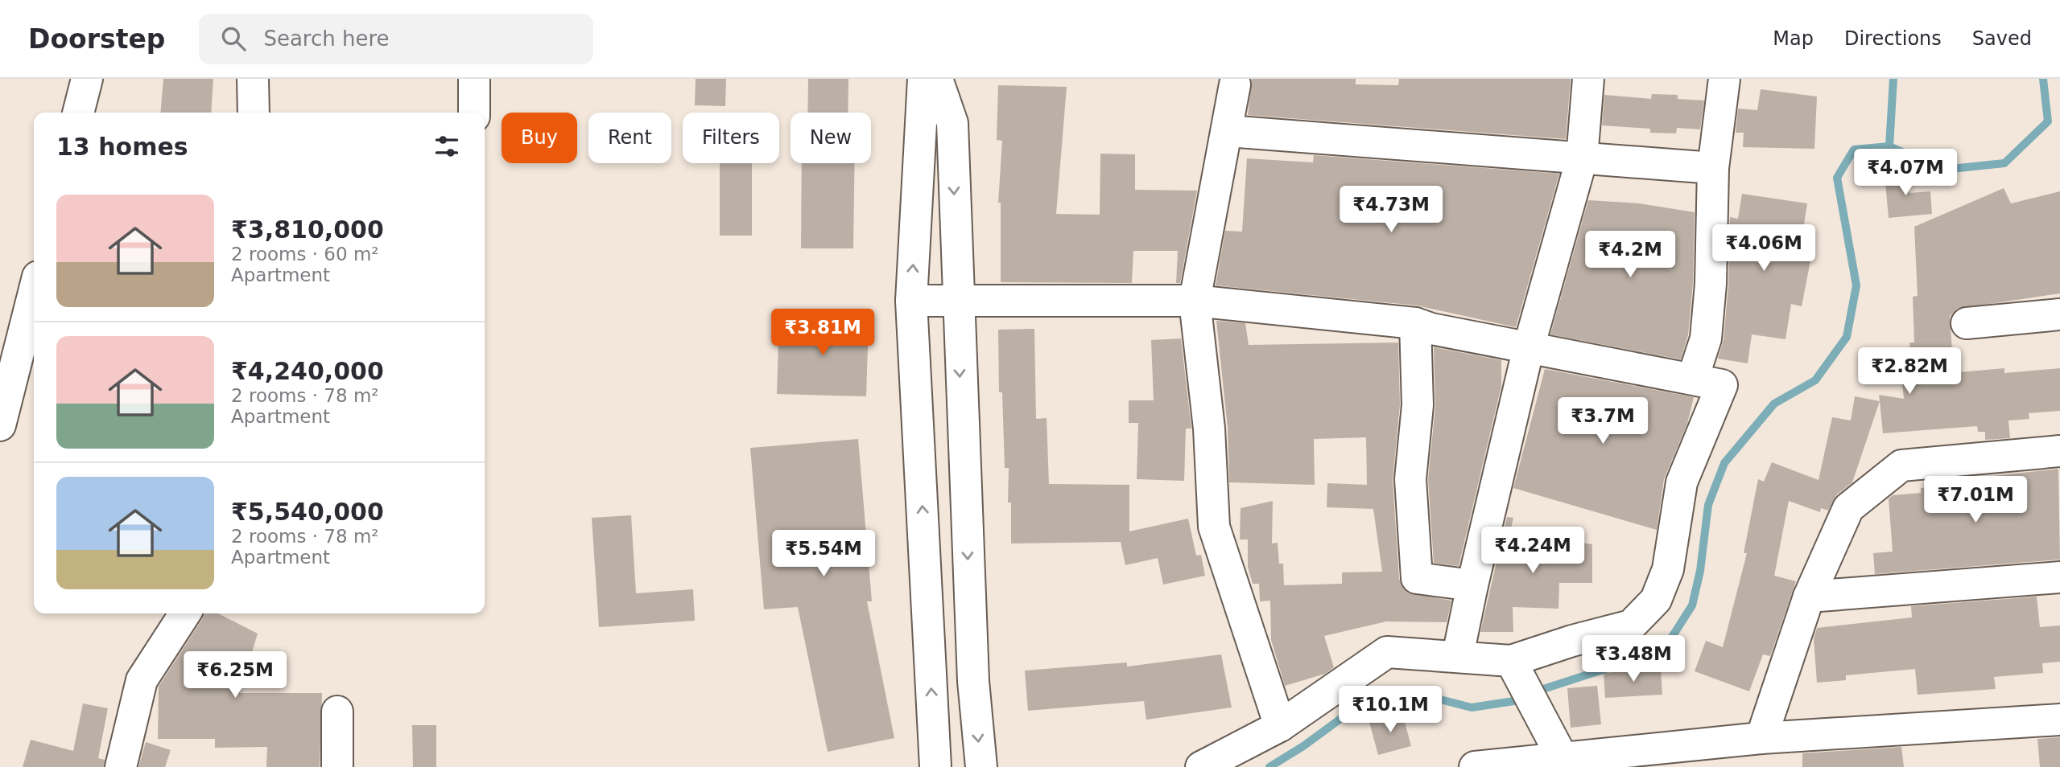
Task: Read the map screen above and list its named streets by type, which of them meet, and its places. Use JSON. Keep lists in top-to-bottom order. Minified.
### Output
{"page":{"header":"Doorstep","search":"Search here","nav":["Map","Directions","Saved"],"chip":["Buy","Rent","Filters","New"],"heading":"13 homes","price":["₹4.07M","₹4.73M","₹4.06M","₹4.2M","₹3.81M","₹2.82M","₹3.7M","₹7.01M","₹4.24M","₹5.54M","₹3.48M","₹6.25M","₹10.1M"],"list":[{"name":"₹3,810,000","note":"2 rooms · 60 m² · Apartment"},{"name":"₹4,240,000","note":"2 rooms · 78 m² · Apartment"},{"name":"₹5,540,000","note":"2 rooms · 78 m² · Apartment"}]}}
